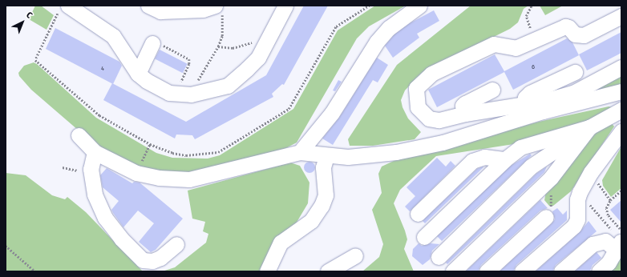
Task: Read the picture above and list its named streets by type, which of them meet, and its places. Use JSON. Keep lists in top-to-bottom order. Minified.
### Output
{"house_numbers":["6","4"],"north":"top right"}
